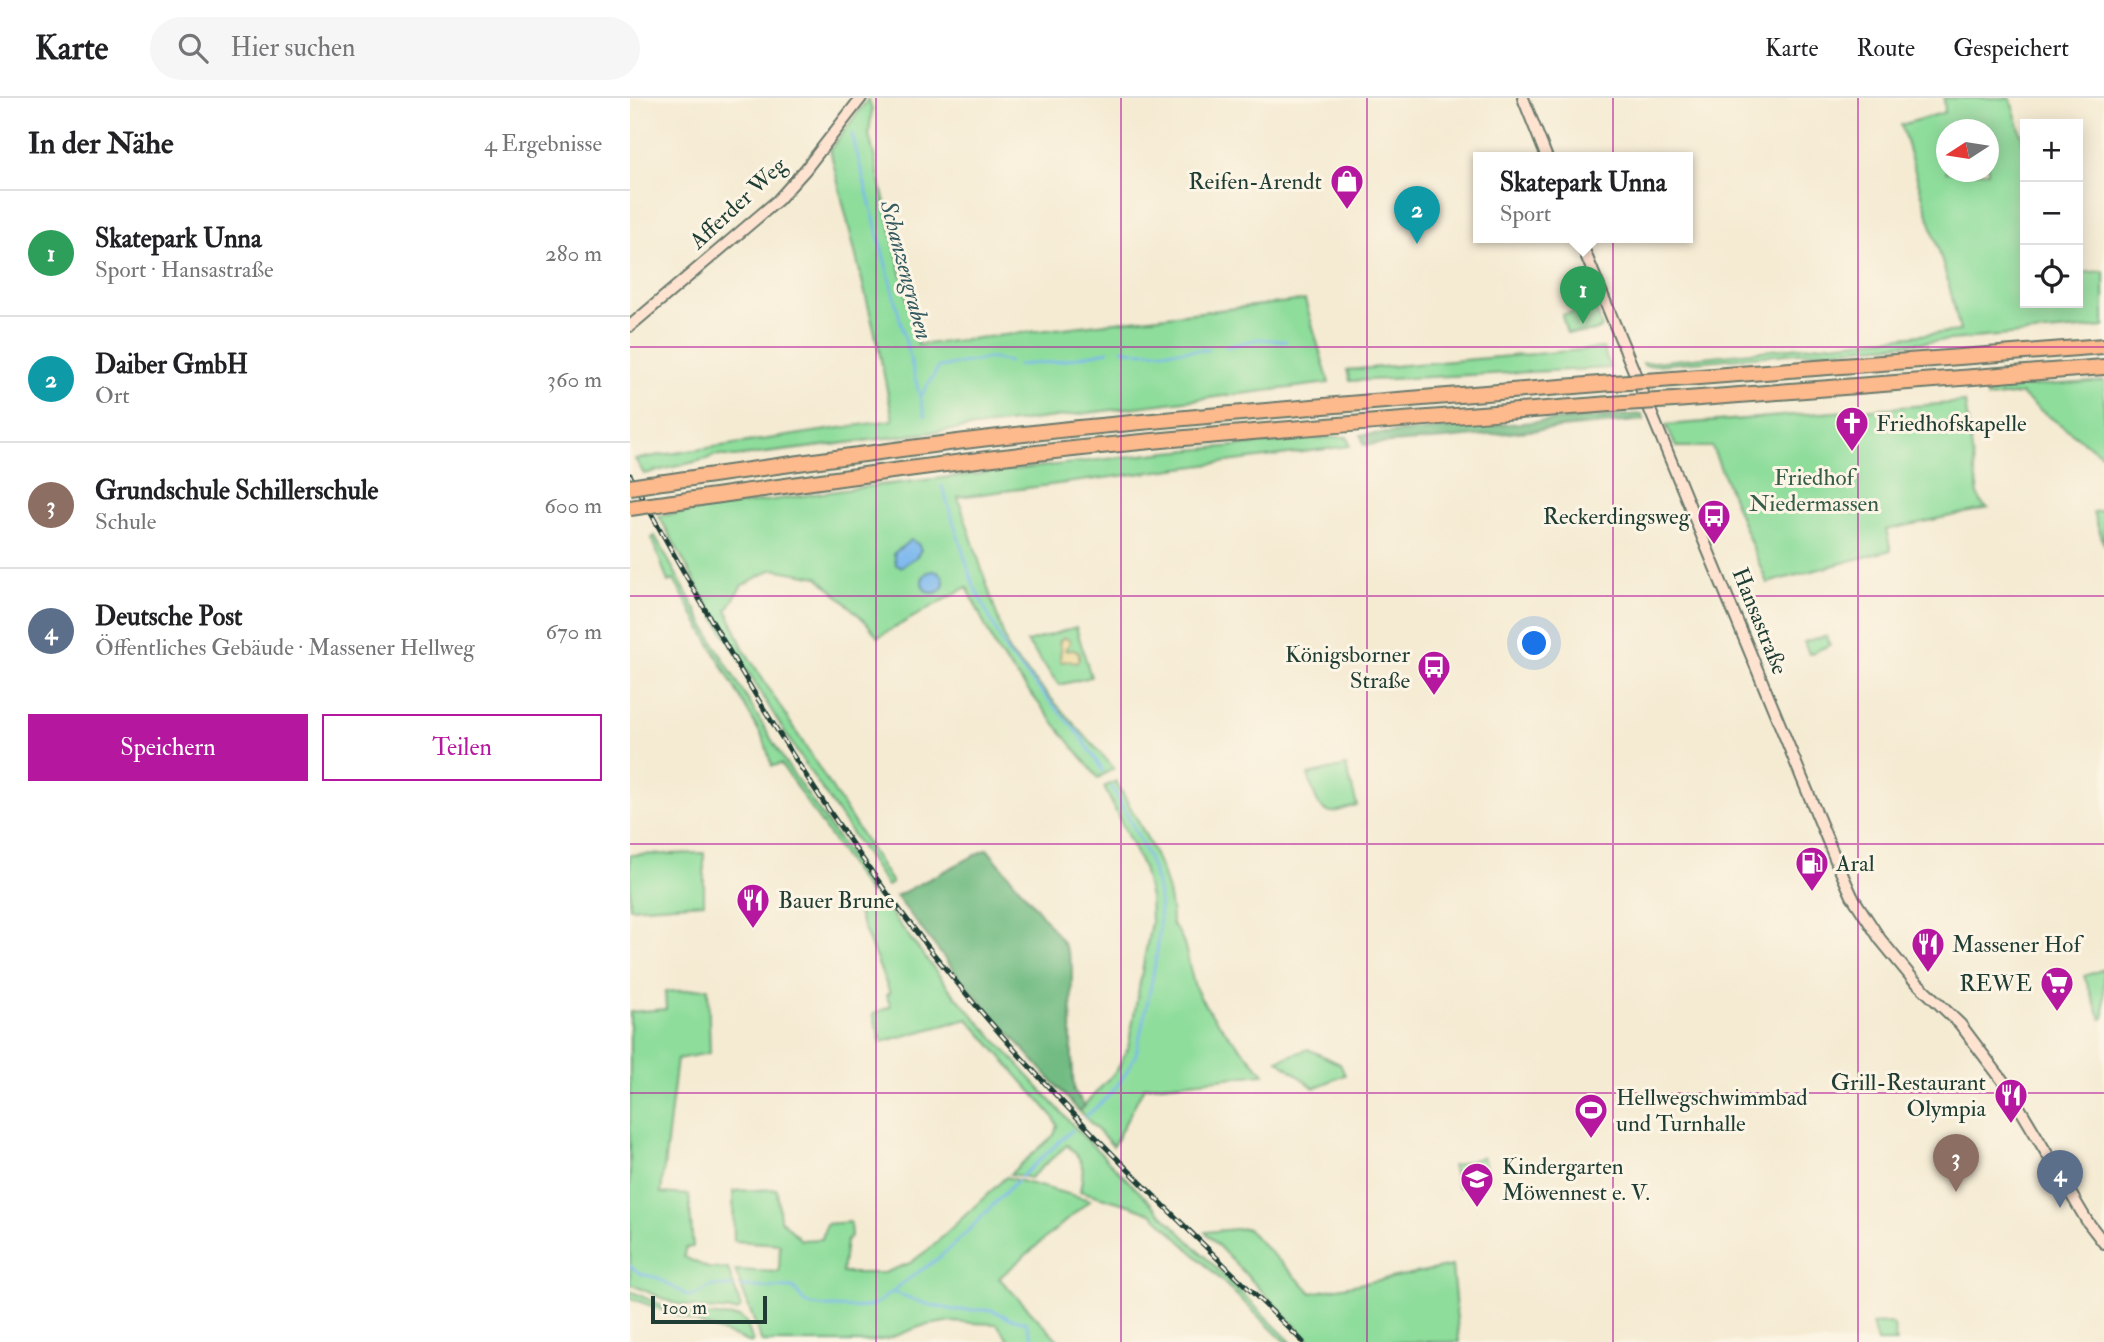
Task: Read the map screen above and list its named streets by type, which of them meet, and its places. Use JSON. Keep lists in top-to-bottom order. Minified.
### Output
{"streets":{"main road":["Afferder Weg","Hansastraße"]},"water":["Schanzengraben"],"parks":["Friedhof Niedermassen"],"places":{"shop":["Reifen-Arendt"],"church":["Friedhofskapelle"],"bus stop":["Reckerdingsweg","Königsborner Straße"],"fuel station":["Aral"],"restaurant":["Bauer Brune","Massener Hof","Grill-Restaurant Olympia"],"supermarket":["REWE"],"sports":["Hellwegschwimmbad und Turnhalle"],"school or university":["Kindergarten Möwennest e. V."]},"scale_bar":"100 m","north":"left","page":{"header":"Karte","search":"Hier suchen","nav":["Karte","Route","Gespeichert"],"heading":["In der Nähe","4 Ergebnisse"],"map_buttons":["+","−"],"popup":["Skatepark Unna","Sport"],"pins":["2","1","3","4"],"list":[{"mark":"1","name":"Skatepark Unna","note":"Sport · Hansastraße","value":"280 m"},{"mark":"2","name":"Daiber GmbH","note":"Ort","value":"360 m"},{"mark":"3","name":"Grundschule Schillerschule","note":"Schule","value":"600 m"},{"mark":"4","name":"Deutsche Post","note":"Öffentliches Gebäude · Massener Hellweg","value":"670 m"}],"buttons":["Speichern","Teilen"],"scale":"100 m"}}
